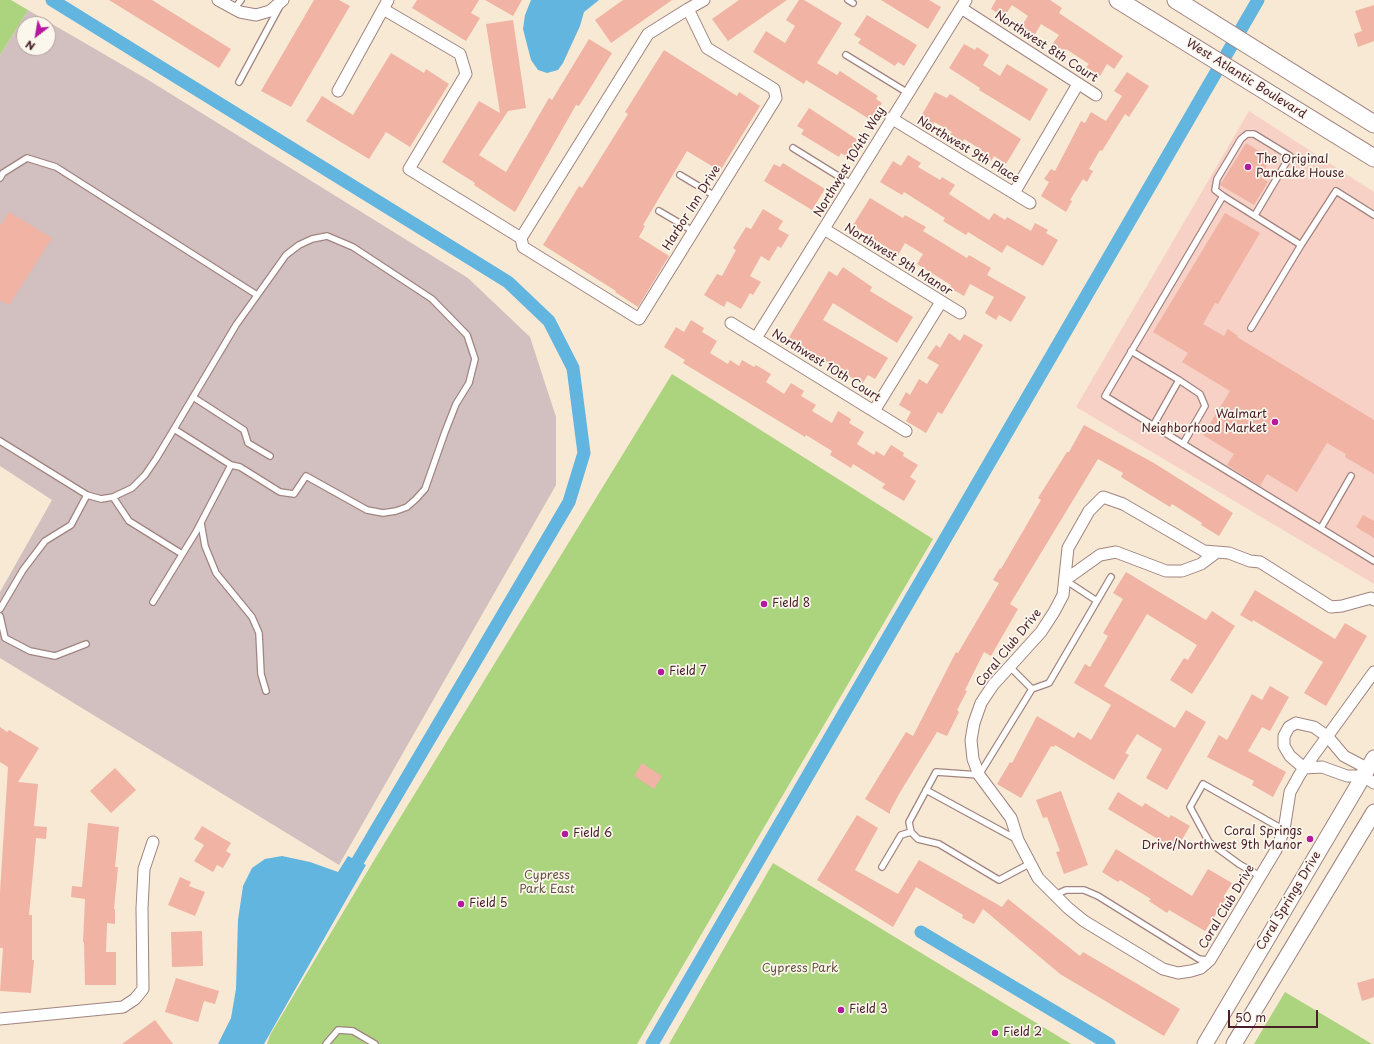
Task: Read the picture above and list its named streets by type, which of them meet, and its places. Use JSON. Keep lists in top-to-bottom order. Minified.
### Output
{"streets":{"main road":["West Atlantic Boulevard","Coral Springs Drive"],"street":["Northwest 8th Court","Northwest 9th Place","Northwest 104th Way","Harbor Inn Drive","Northwest 9th Manor","Northwest 10th Court","Coral Club Drive"]},"crossings":[["Northwest 8th Court","Northwest 104th Way"],["Northwest 9th Place","Northwest 104th Way"],["Northwest 104th Way","Northwest 9th Manor"],["Northwest 104th Way","Northwest 10th Court"]],"parks":["Cypress Park East","Cypress Park"],"places":["The Original Pancake House","Walmart Neighborhood Market","Field 8","Field 7","Field 6","Coral Springs Drive/Northwest 9th Manor","Field 5","Field 3","Field 2"],"scale_bar":"50 m","north":"bottom left"}
